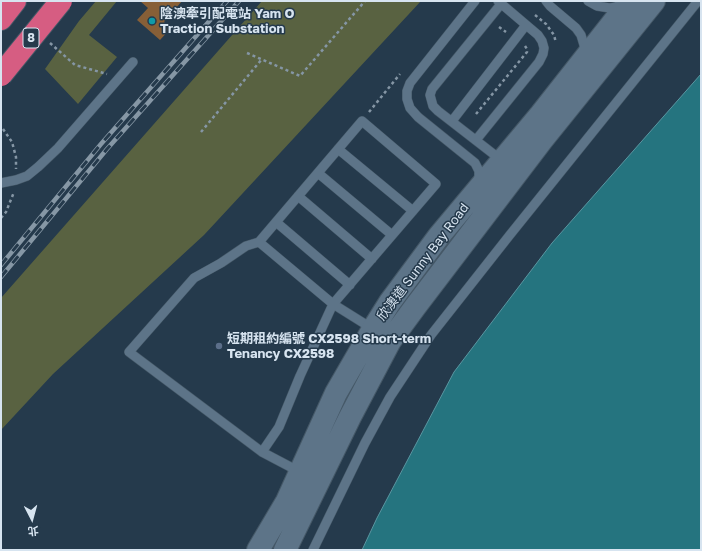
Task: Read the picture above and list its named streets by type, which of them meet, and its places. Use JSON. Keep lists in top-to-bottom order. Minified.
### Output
{"streets":{"highway":["8"],"main road":["欣澳道 Sunny Bay Road"]},"places":["陰澳牽引配電站 Yam O Traction Substation","短期租約編號 CX2598 Short-term Tenancy CX2598"],"north":"bottom"}
